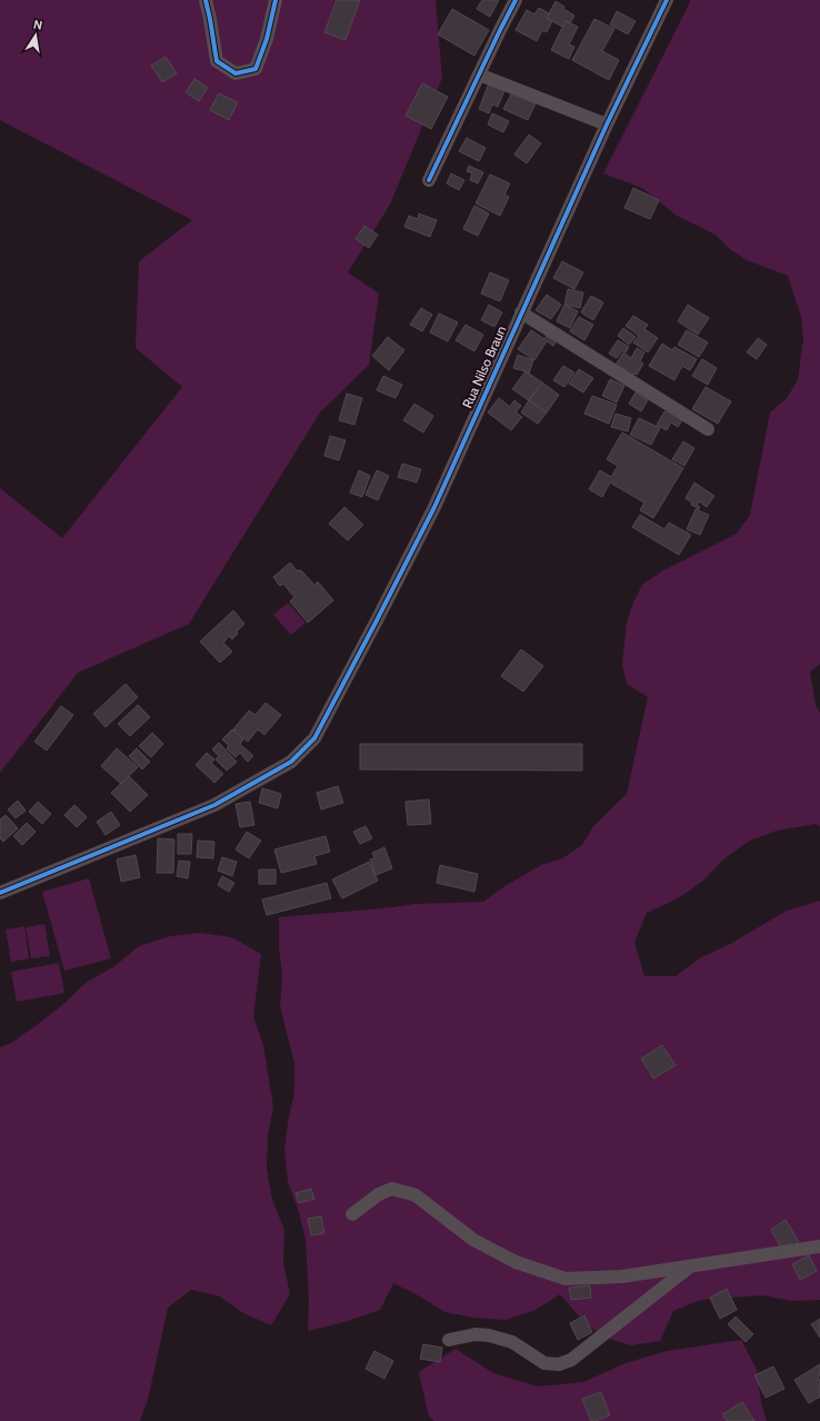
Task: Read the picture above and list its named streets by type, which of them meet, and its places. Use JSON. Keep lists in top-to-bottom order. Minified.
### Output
{"streets":{"street":["Rua Nilso Braun"]},"north":"top"}
